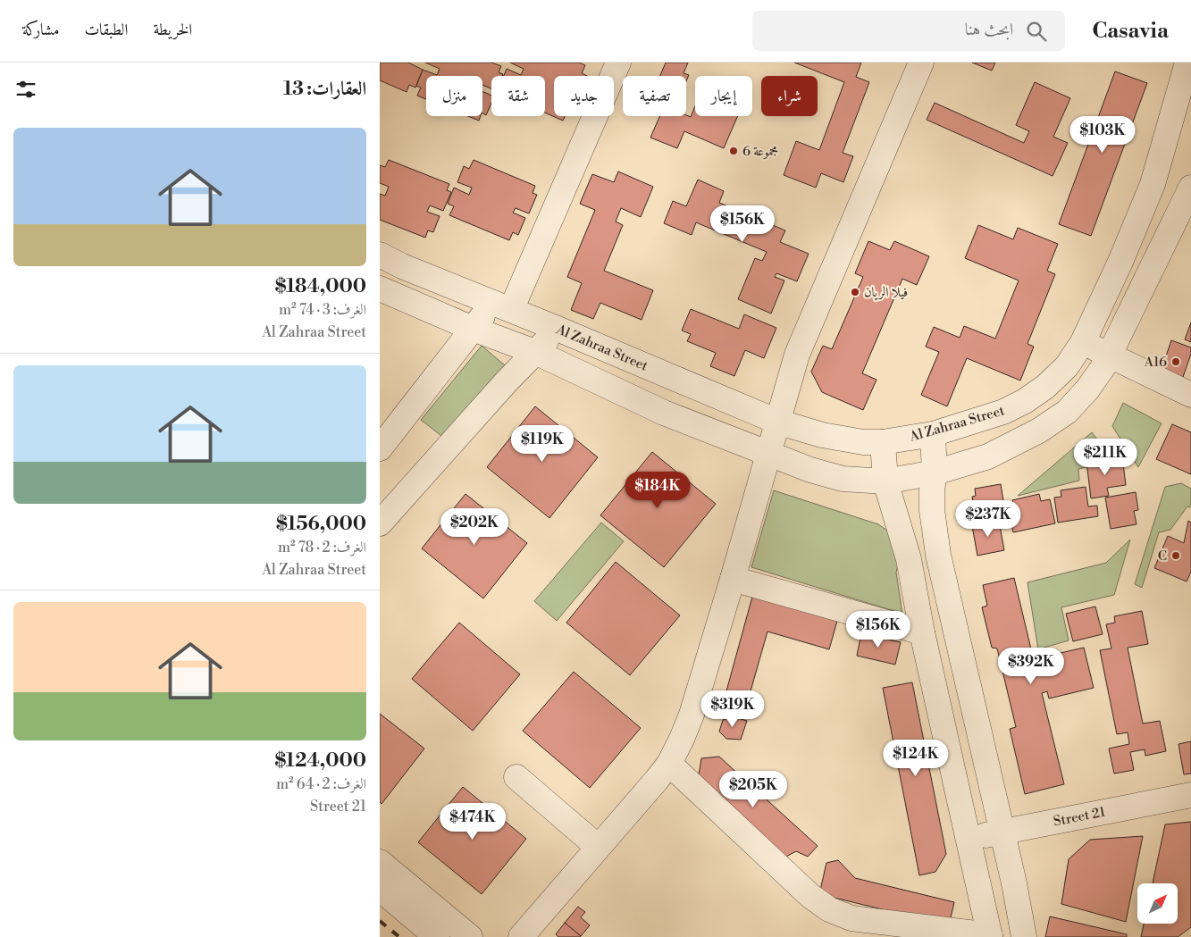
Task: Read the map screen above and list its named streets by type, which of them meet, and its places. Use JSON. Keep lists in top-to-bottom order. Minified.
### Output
{"streets":{"street":["Al Zahraa Street","Street 21"]},"places":["مجموعة 6","فيلا الريان","A16","C"],"north":"top right","page":{"header":"Casavia","search":"ابحث هنا","nav":["الخريطة","الطبقات","مشاركة"],"heading":"العقارات: 13","chip":["شراء","إيجار","تصفية","جديد","شقة","منزل"],"price":["$103K","$156K","$119K","$211K","$184K","$237K","$202K","$156K","$392K","$319K","$124K","$205K","$474K"],"list":[{"name":"$184,000","note":"الغرف: 3 · 74 m² · Al Zahraa Street"},{"name":"$156,000","note":"الغرف: 2 · 78 m² · Al Zahraa Street"},{"name":"$124,000","note":"الغرف: 2 · 64 m² · Street 21"}]}}
